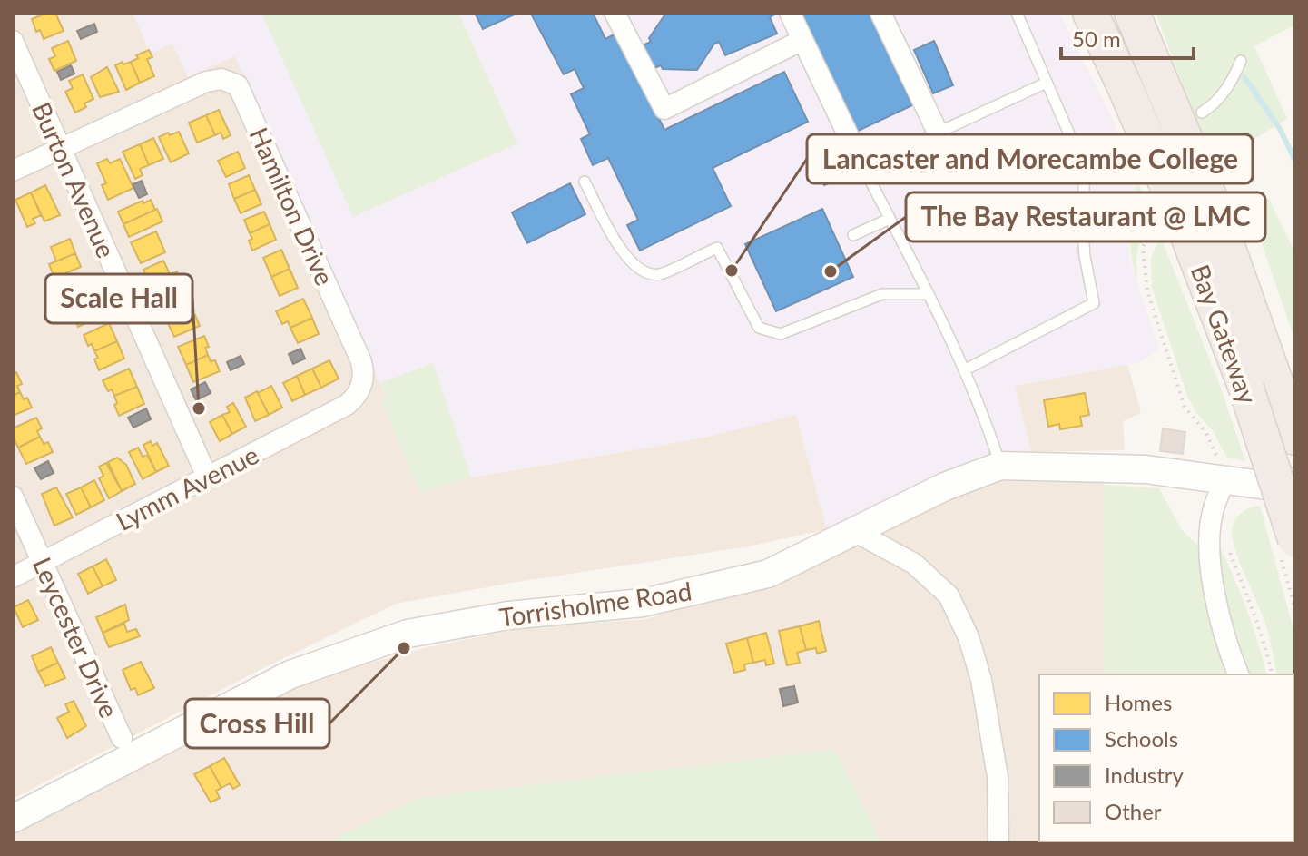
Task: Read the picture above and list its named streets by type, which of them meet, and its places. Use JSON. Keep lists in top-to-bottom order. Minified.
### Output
{"streets":{"highway":["Bay Gateway"],"main road":["Torrisholme Road"],"street":["Burton Avenue","Hamilton Drive","Lymm Avenue","Leycester Drive"]},"crossings":[["Burton Avenue","Hamilton Drive"],["Burton Avenue","Lymm Avenue"],["Hamilton Drive","Lymm Avenue"],["Lymm Avenue","Leycester Drive"]],"places":["Lancaster and Morecambe College","The Bay Restaurant @ LMC","Scale Hall","Cross Hill"],"legend":["Homes","Schools","Industry","Other"],"scale_bar":"50 m"}
